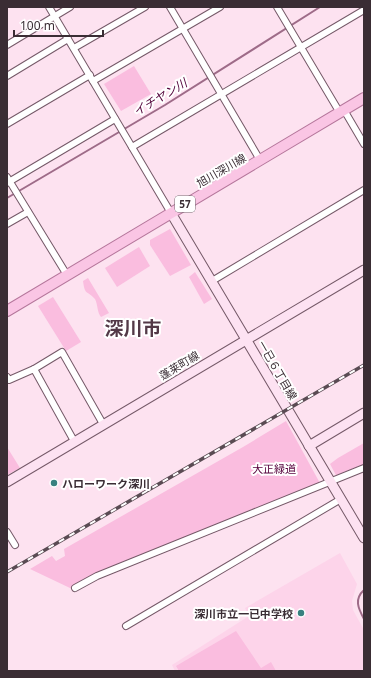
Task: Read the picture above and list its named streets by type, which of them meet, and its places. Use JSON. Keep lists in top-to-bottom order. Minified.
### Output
{"streets":{"main road":["旭川深川線","57"],"street":["蓬莱町線","一已６丁目線"]},"crossings":[["旭川深川線","一已６丁目線"],["蓬莱町線","一已６丁目線"]],"districts":["深川市"],"water":["イチヤン川"],"parks":["大正緑道"],"places":["ハローワーク深川","深川市立一已中学校"],"scale_bar":"100 m"}
